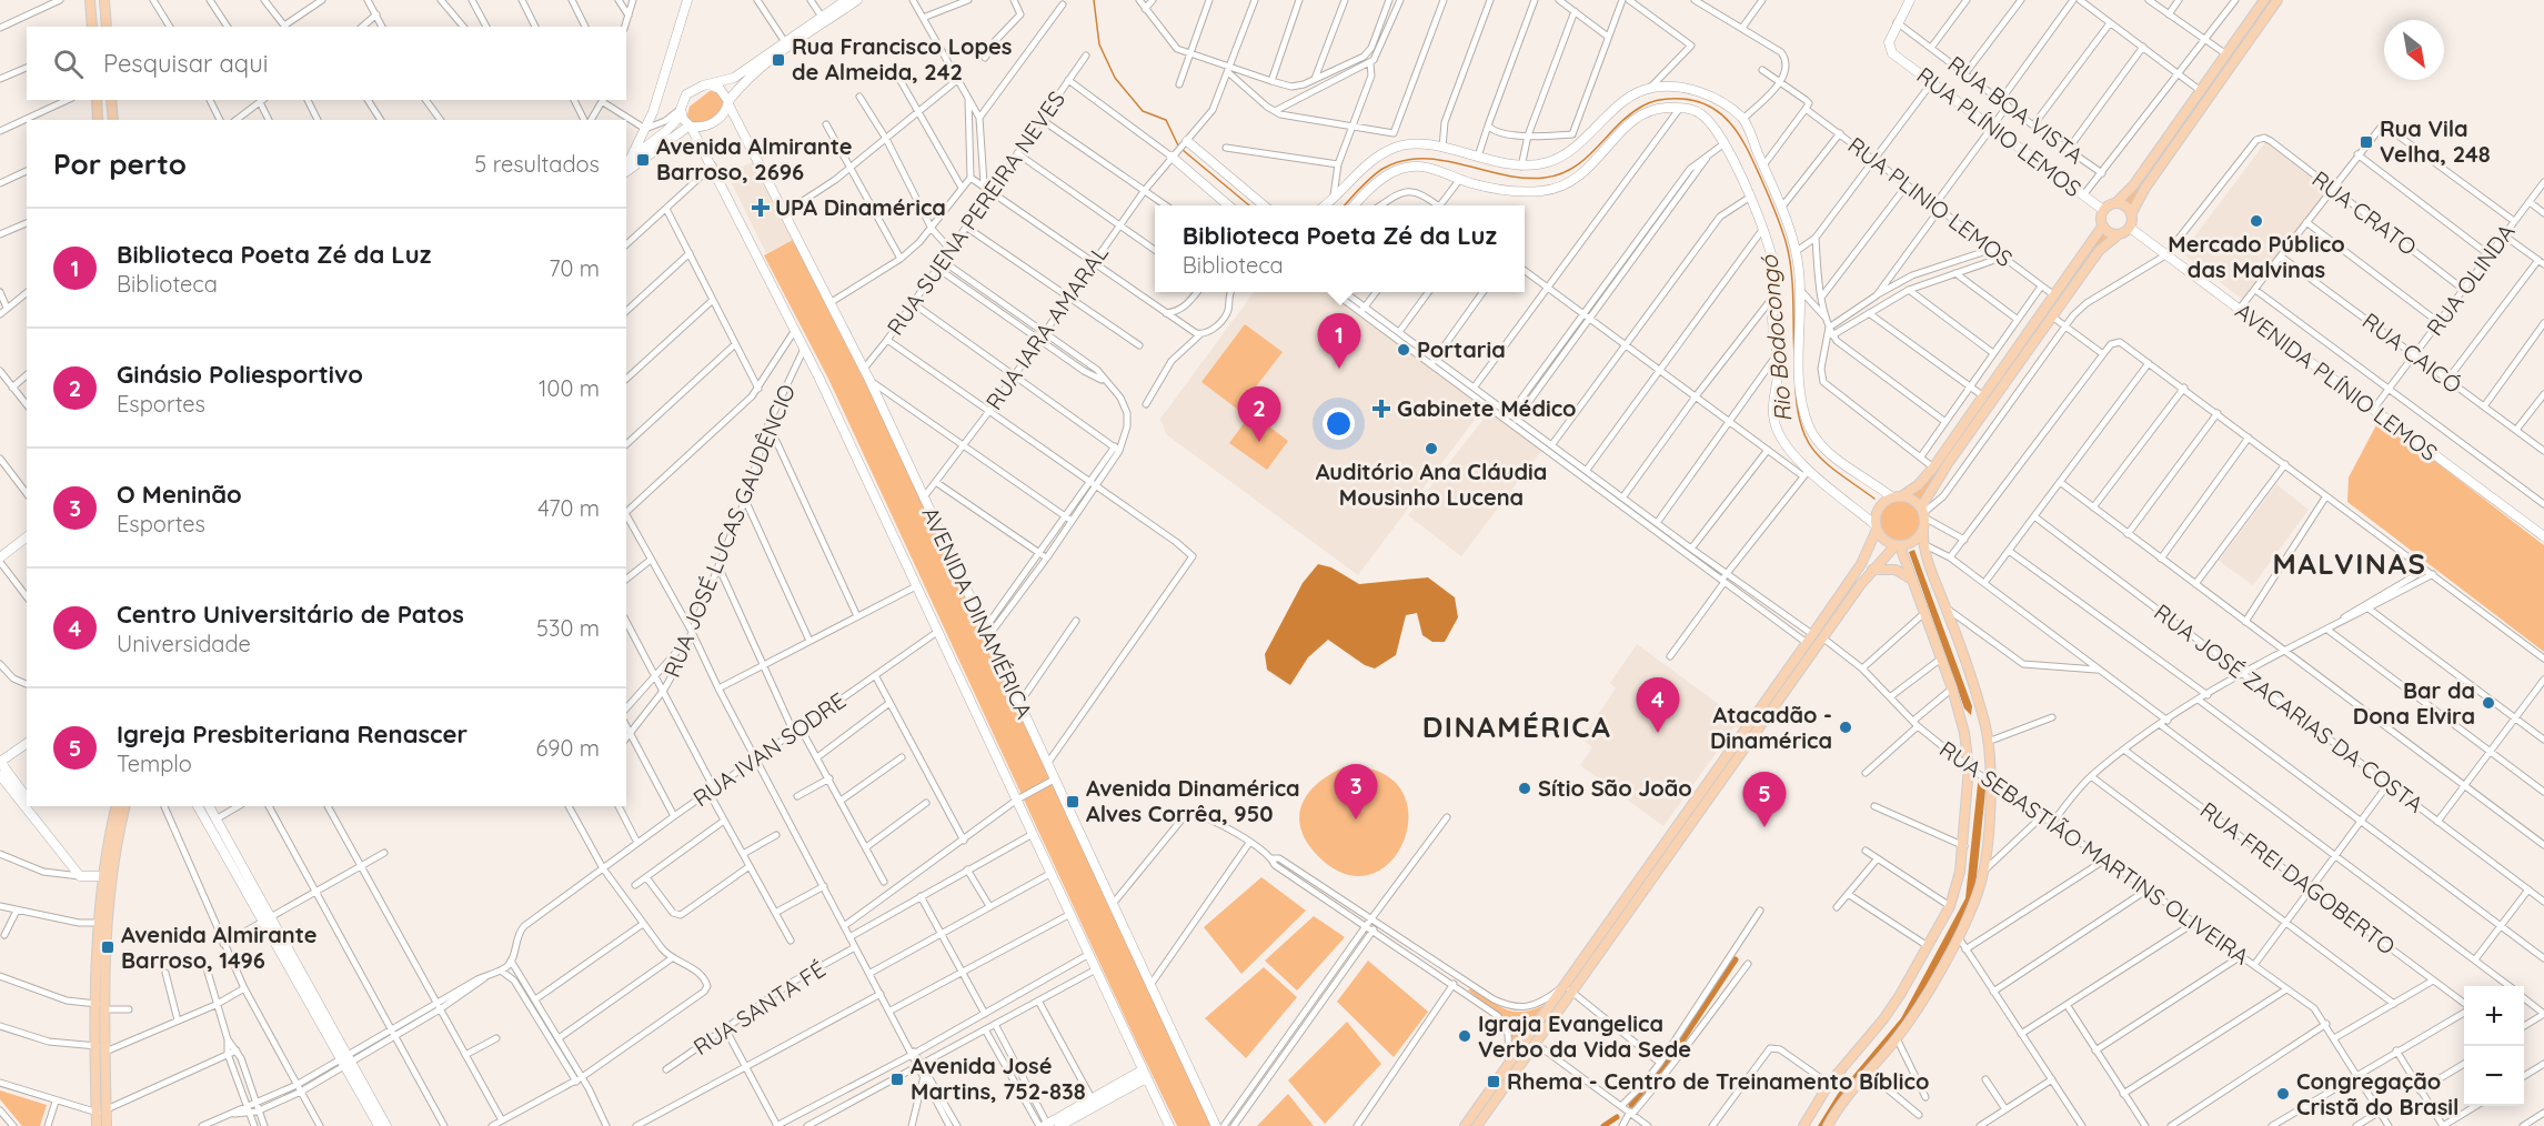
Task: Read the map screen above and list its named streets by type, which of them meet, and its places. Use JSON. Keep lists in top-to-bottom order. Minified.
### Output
{"streets":{"street":["RUA BOA VISTA","RUA PLÍNIO LEMOS","RUA PLINIO LEMOS","RUA SUENA PEREIRA NEVES","RUA CRATO","RUA OLINDA","RUA IARA AMARAL","RUA CAICÓ","AVENIDA PLÍNIO LEMOS","RUA JOSÉ LUCAS GAUDÊNCIO","AVENIDA DINAMÉRICA","RUA JOSÉ ZACARIAS DA COSTA","RUA IVAN SODRE","RUA SEBASTIÃO MARTINS OLIVEIRA","RUA FREI DAGOBERTO","RUA SANTA FÉ"]},"crossings":[["RUA BOA VISTA","RUA PLÍNIO LEMOS"],["RUA PLÍNIO LEMOS","AVENIDA PLÍNIO LEMOS"],["RUA SUENA PEREIRA NEVES","AVENIDA DINAMÉRICA"],["RUA CRATO","RUA OLINDA"],["RUA CRATO","AVENIDA PLÍNIO LEMOS"],["RUA OLINDA","RUA CAICÓ"],["RUA OLINDA","AVENIDA PLÍNIO LEMOS"],["RUA IARA AMARAL","AVENIDA DINAMÉRICA"],["RUA JOSÉ LUCAS GAUDÊNCIO","AVENIDA DINAMÉRICA"],["AVENIDA DINAMÉRICA","RUA IVAN SODRE"]],"districts":["MALVINAS","DINAMÉRICA"],"water":["Rio Bodocongó"],"places":{"transit":["Rua Francisco Lopes de Almeida, 242","Rua Vila Velha, 248","Avenida Almirante Barroso, 2696","Avenida Dinamérica Alves Corrêa, 950","Avenida Almirante Barroso, 1496","Avenida José Martins, 752-838","Rhema - Centro de Treinamento Bíblico"],"health":["UPA Dinamérica","Gabinete Médico"],"other":["Mercado Público das Malvinas","Portaria","Auditório Ana Cláudia Mousinho Lucena","Bar da Dona Elvira","Atacadão - Dinamérica","Sítio São João","Igraja Evangelica Verbo da Vida Sede","Congregação Cristã do Brasil"]},"north":"bottom right","page":{"search":"Pesquisar aqui","heading":["Por perto","5 resultados"],"popup":["Biblioteca Poeta Zé da Luz","Biblioteca"],"list":[{"mark":"1","name":"Biblioteca Poeta Zé da Luz","note":"Biblioteca","value":"70 m"},{"mark":"2","name":"Ginásio Poliesportivo","note":"Esportes","value":"100 m"},{"mark":"3","name":"O Meninão","note":"Esportes","value":"470 m"},{"mark":"4","name":"Centro Universitário de Patos","note":"Universidade","value":"530 m"},{"mark":"5","name":"Igreja Presbiteriana Renascer","note":"Templo","value":"690 m"}],"pins":["1","2","4","3","5"],"map_buttons":["+","−"]}}
